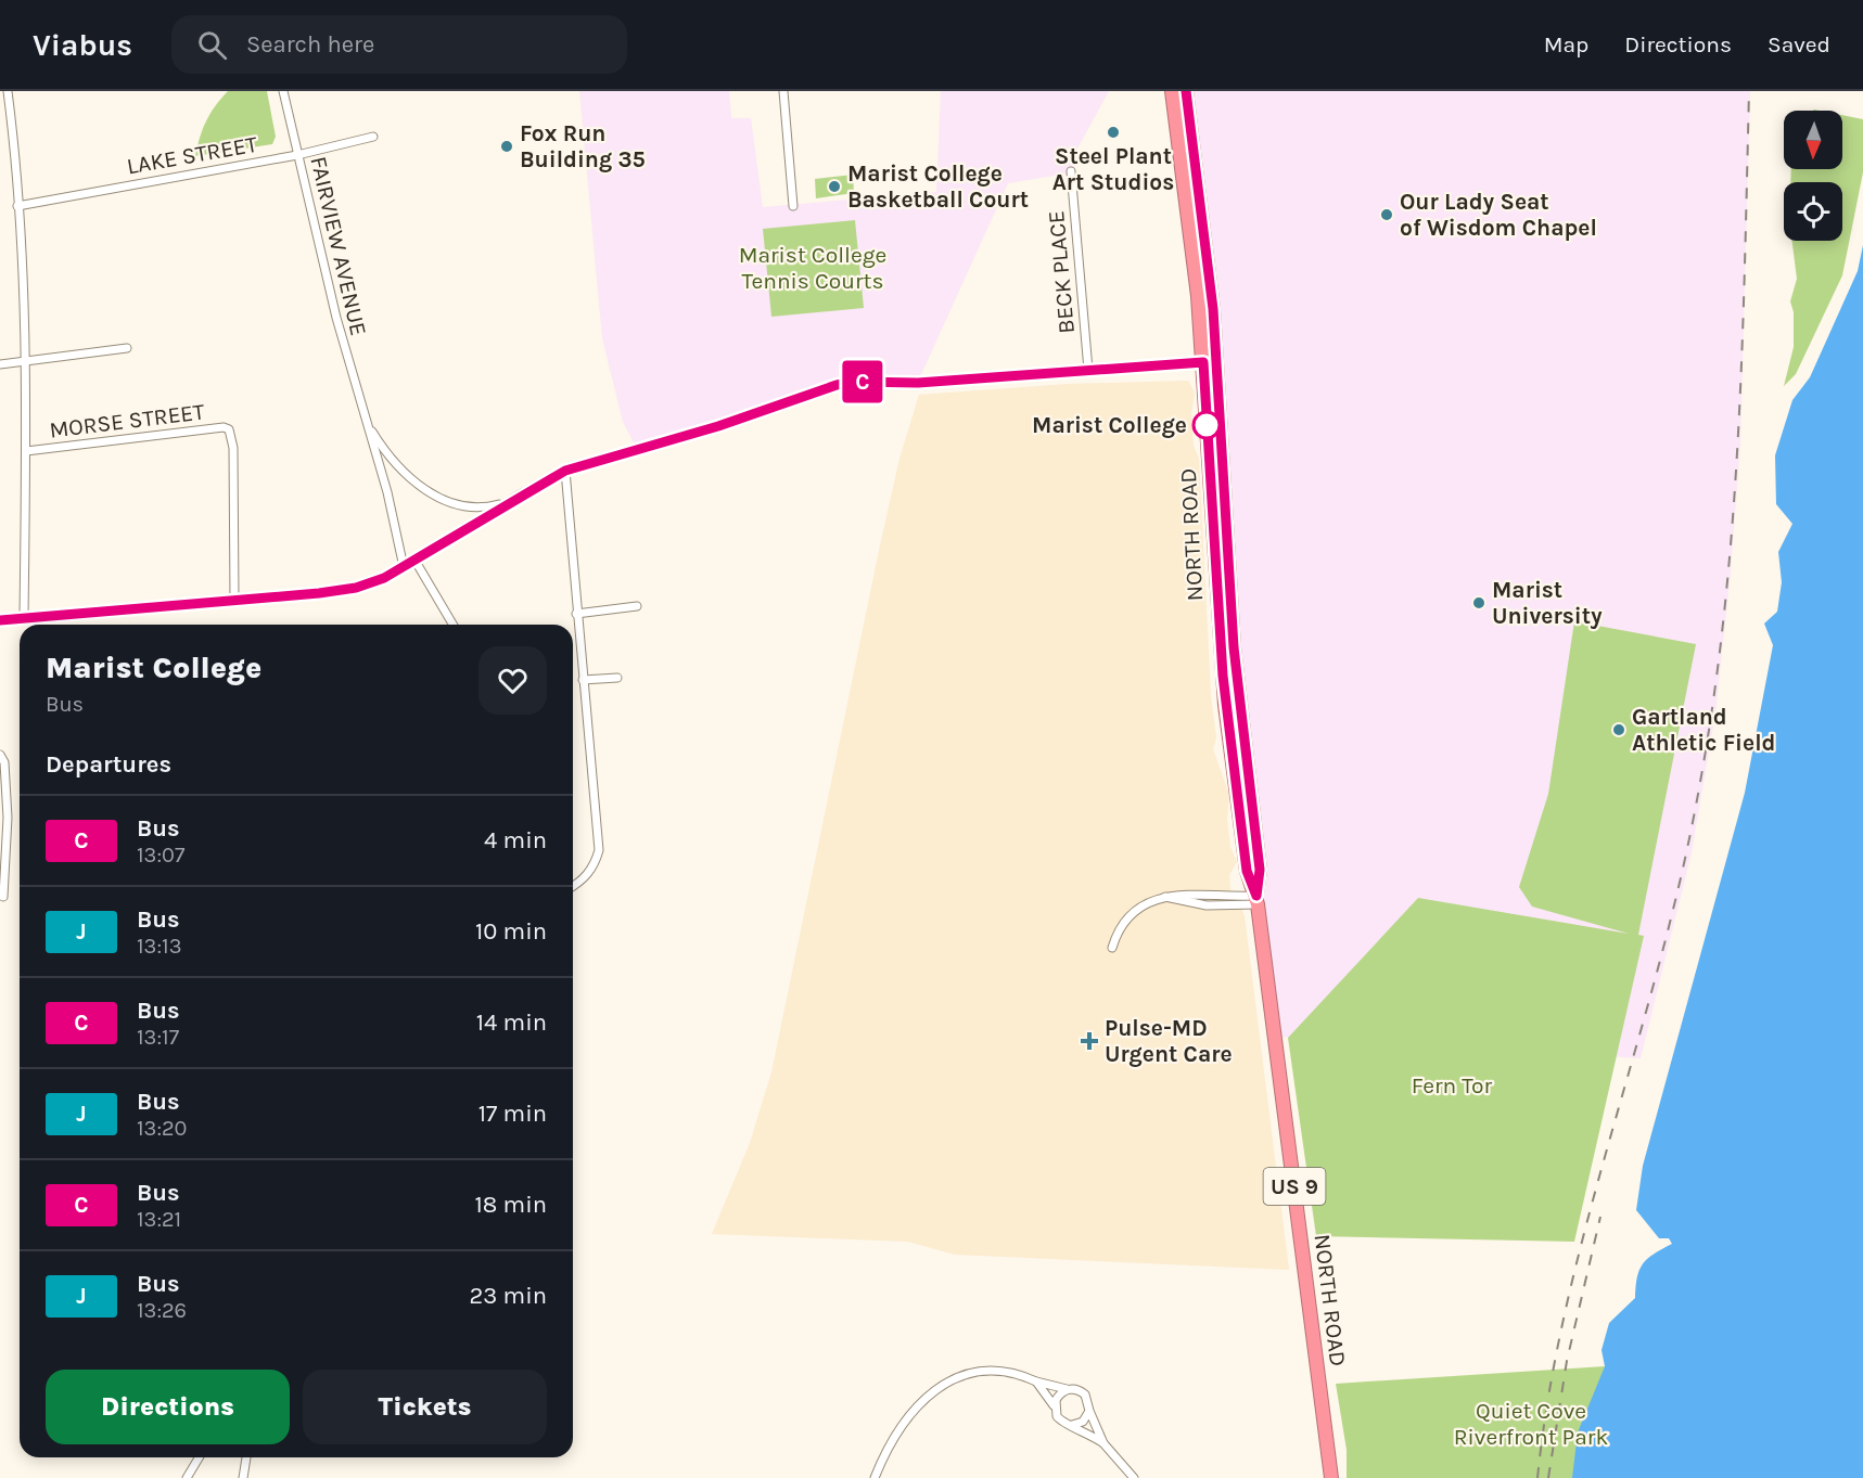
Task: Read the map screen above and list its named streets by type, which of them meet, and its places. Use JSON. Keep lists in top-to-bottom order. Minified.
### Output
{"streets":{"highway":["NORTH ROAD","US 9"],"street":["LAKE STREET","FAIRVIEW AVENUE","BECK PLACE","MORSE STREET"]},"crossings":[["LAKE STREET","FAIRVIEW AVENUE"]],"parks":["Marist College Tennis Courts","Fern Tor","Quiet Cove Riverfront Park"],"places":{"other":["Steel Plant Art Studios","Fox Run Building 35","Marist College Basketball Court","Our Lady Seat of Wisdom Chapel","Marist College","Marist University","Gartland Athletic Field"],"health":["Pulse-MD Urgent Care"]},"lines":["bus line C"],"north":"bottom","page":{"header":"Viabus","search":"Search here","nav":["Map","Directions","Saved"],"on_map":"C","heading":[["Marist College","Bus"],"Departures"],"list":[{"mark":"C","name":"Bus","note":"13:07","value":"4 min"},{"mark":"J","name":"Bus","note":"13:13","value":"10 min"},{"mark":"C","name":"Bus","note":"13:17","value":"14 min"},{"mark":"J","name":"Bus","note":"13:20","value":"17 min"},{"mark":"C","name":"Bus","note":"13:21","value":"18 min"},{"mark":"J","name":"Bus","note":"13:26","value":"23 min"}],"buttons":["Directions","Tickets"]}}
